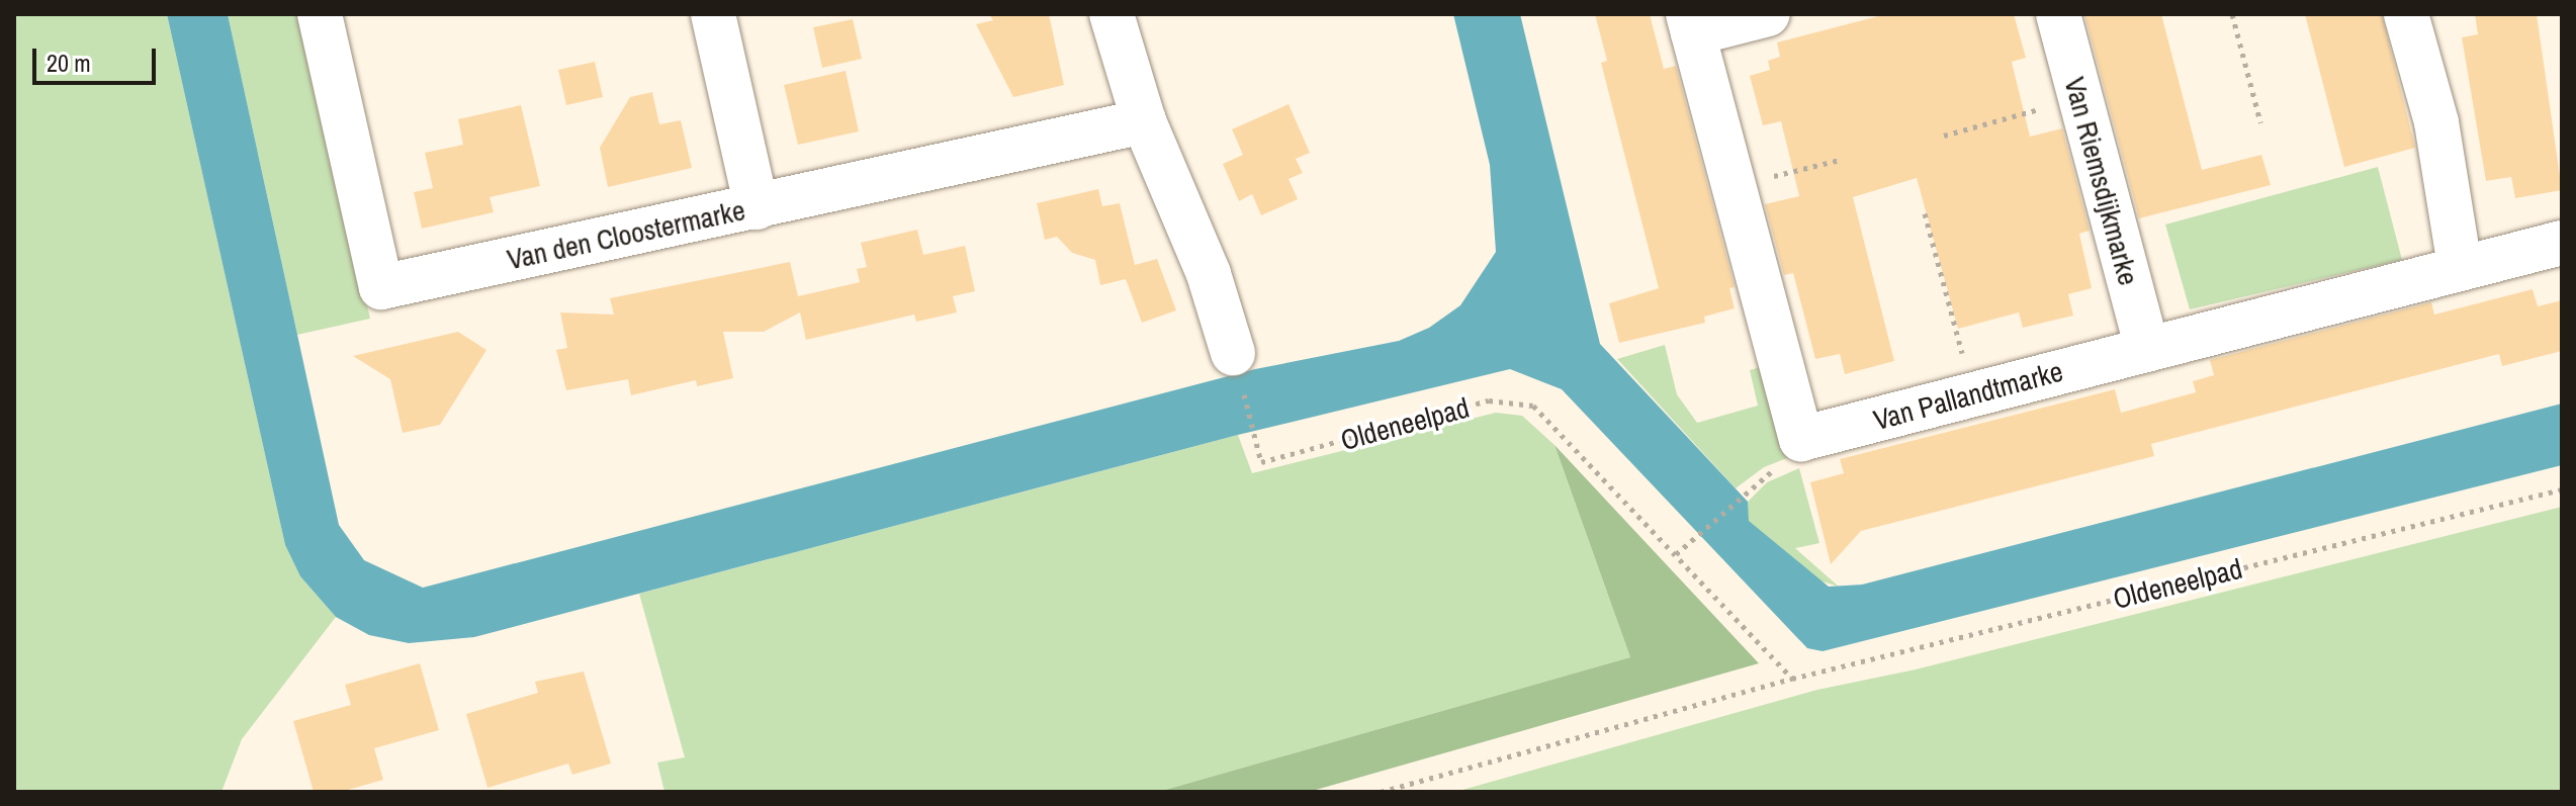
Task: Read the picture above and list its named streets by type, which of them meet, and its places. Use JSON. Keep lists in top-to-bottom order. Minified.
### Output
{"streets":{"street":["Van Riemsdijkmarke","Van den Cloostermarke","Van Pallandtmarke"],"path":["Oldeneelpad"]},"crossings":[["Van Riemsdijkmarke","Van Pallandtmarke"]],"scale_bar":"20 m"}
